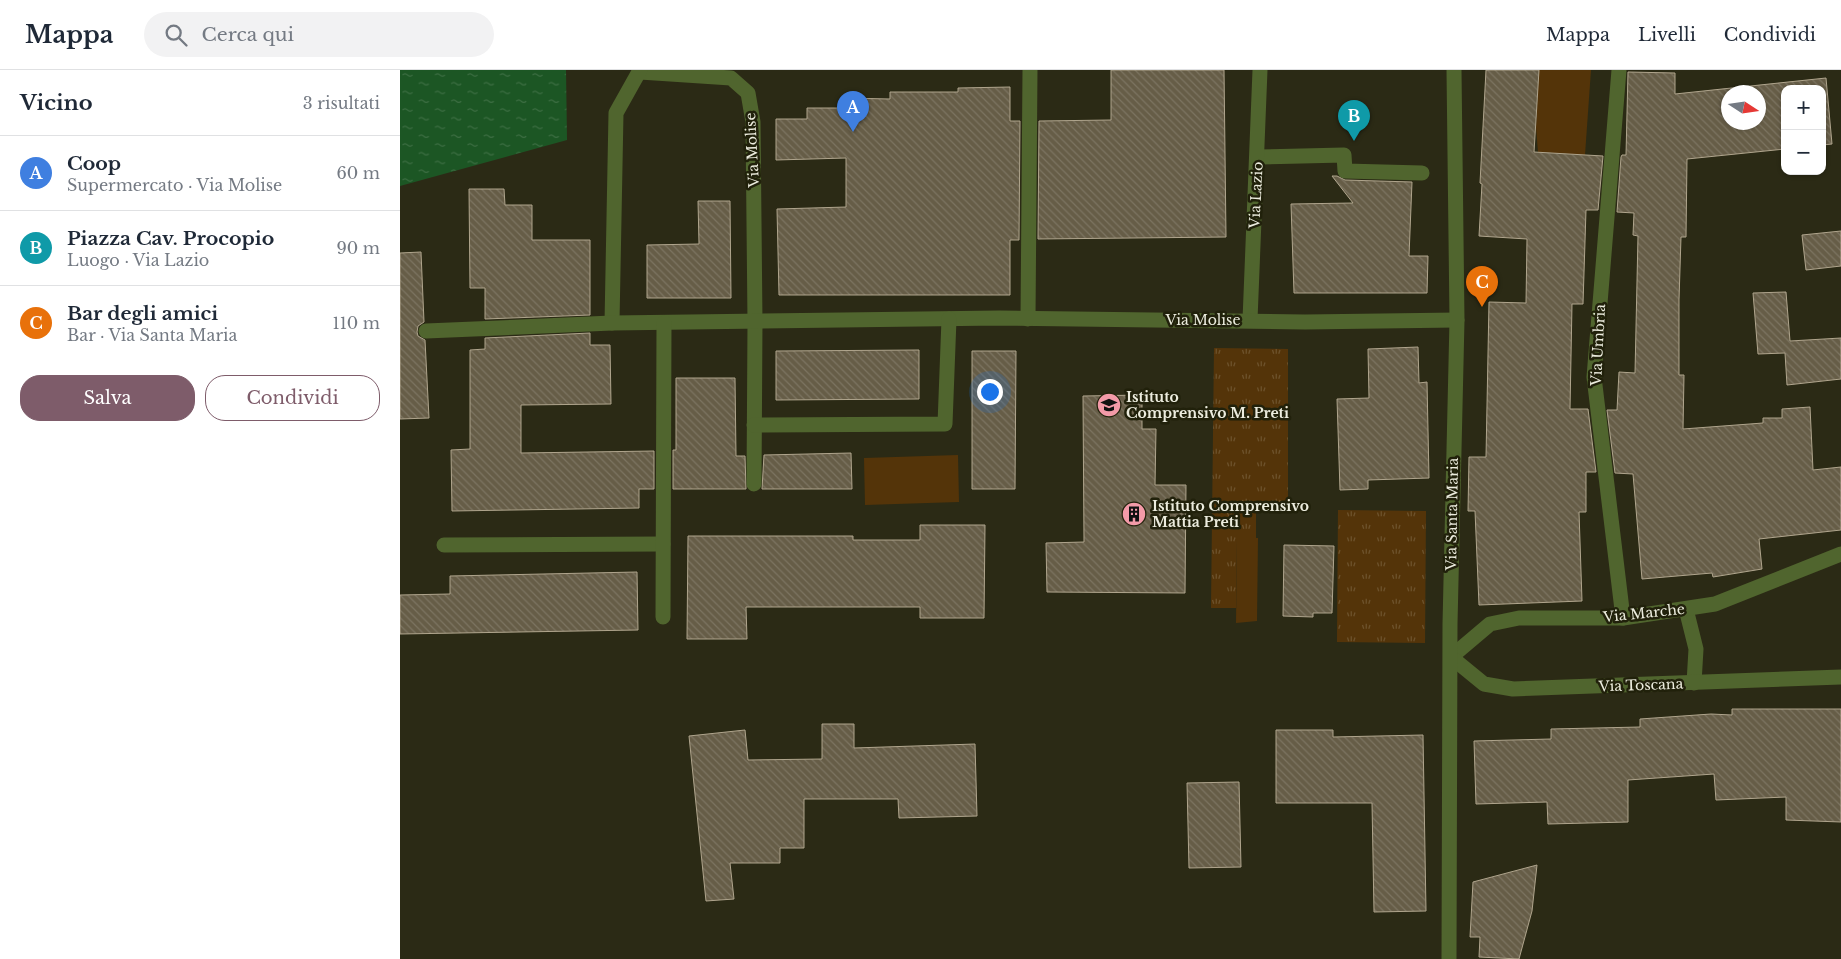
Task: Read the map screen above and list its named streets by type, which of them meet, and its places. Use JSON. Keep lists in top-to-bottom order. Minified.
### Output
{"streets":{"street":["Via Molise","Via Lazio","Via Umbria","Via Santa Maria","Via Marche","Via Toscana"]},"crossings":[["Via Molise","Via Lazio"],["Via Molise","Via Santa Maria"],["Via Umbria","Via Marche"],["Via Santa Maria","Via Marche"],["Via Santa Maria","Via Toscana"],["Via Marche","Via Toscana"]],"places":{"school or university":["Istituto Comprensivo M. Preti"],"building":["Istituto Comprensivo Mattia Preti"]},"north":"right","page":{"header":"Mappa","search":"Cerca qui","nav":["Mappa","Livelli","Condividi"],"heading":["Vicino","3 risultati"],"map_buttons":["+","−"],"pins":["A","B","C"],"list":[{"mark":"A","name":"Coop","note":"Supermercato · Via Molise","value":"60 m"},{"mark":"B","name":"Piazza Cav. Procopio","note":"Luogo · Via Lazio","value":"90 m"},{"mark":"C","name":"Bar degli amici","note":"Bar · Via Santa Maria","value":"110 m"}],"buttons":["Salva","Condividi"]}}
